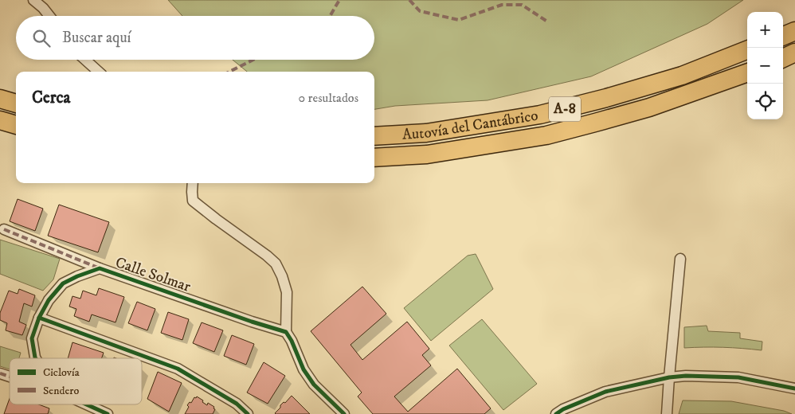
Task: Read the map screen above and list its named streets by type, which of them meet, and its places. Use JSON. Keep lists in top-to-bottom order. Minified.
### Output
{"streets":{"highway":["A-8","Autovía del Cantábrico"],"street":["Calle Solmar"]},"legend":["Ciclovía","Sendero"],"page":{"map_buttons":["+","−"],"search":"Buscar aquí","heading":["Cerca","0 resultados"]}}
